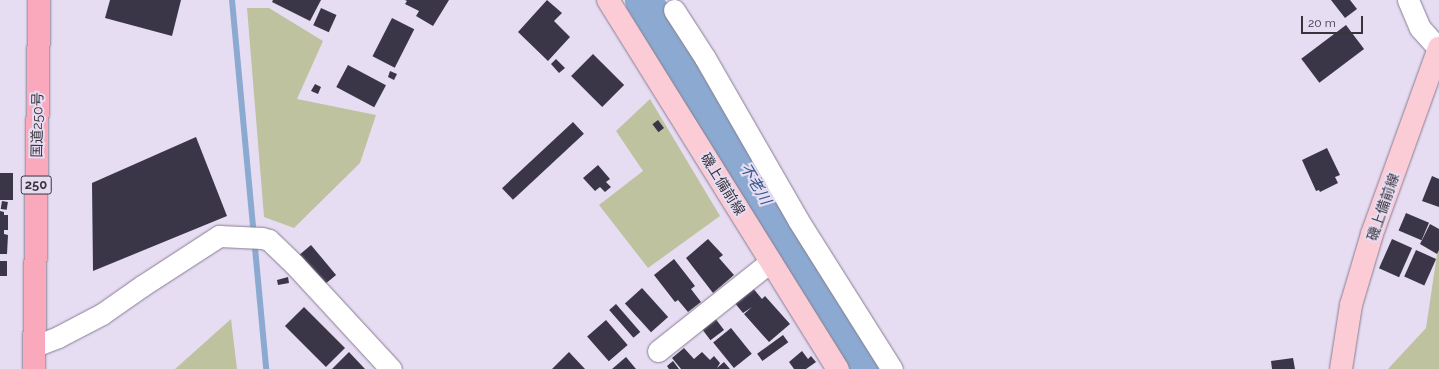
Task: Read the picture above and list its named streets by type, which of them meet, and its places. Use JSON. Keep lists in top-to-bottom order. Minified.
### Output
{"streets":{"highway":["国道250号","250"],"main road":["磯上備前線"]},"water":["不老川"],"scale_bar":"20 m"}
